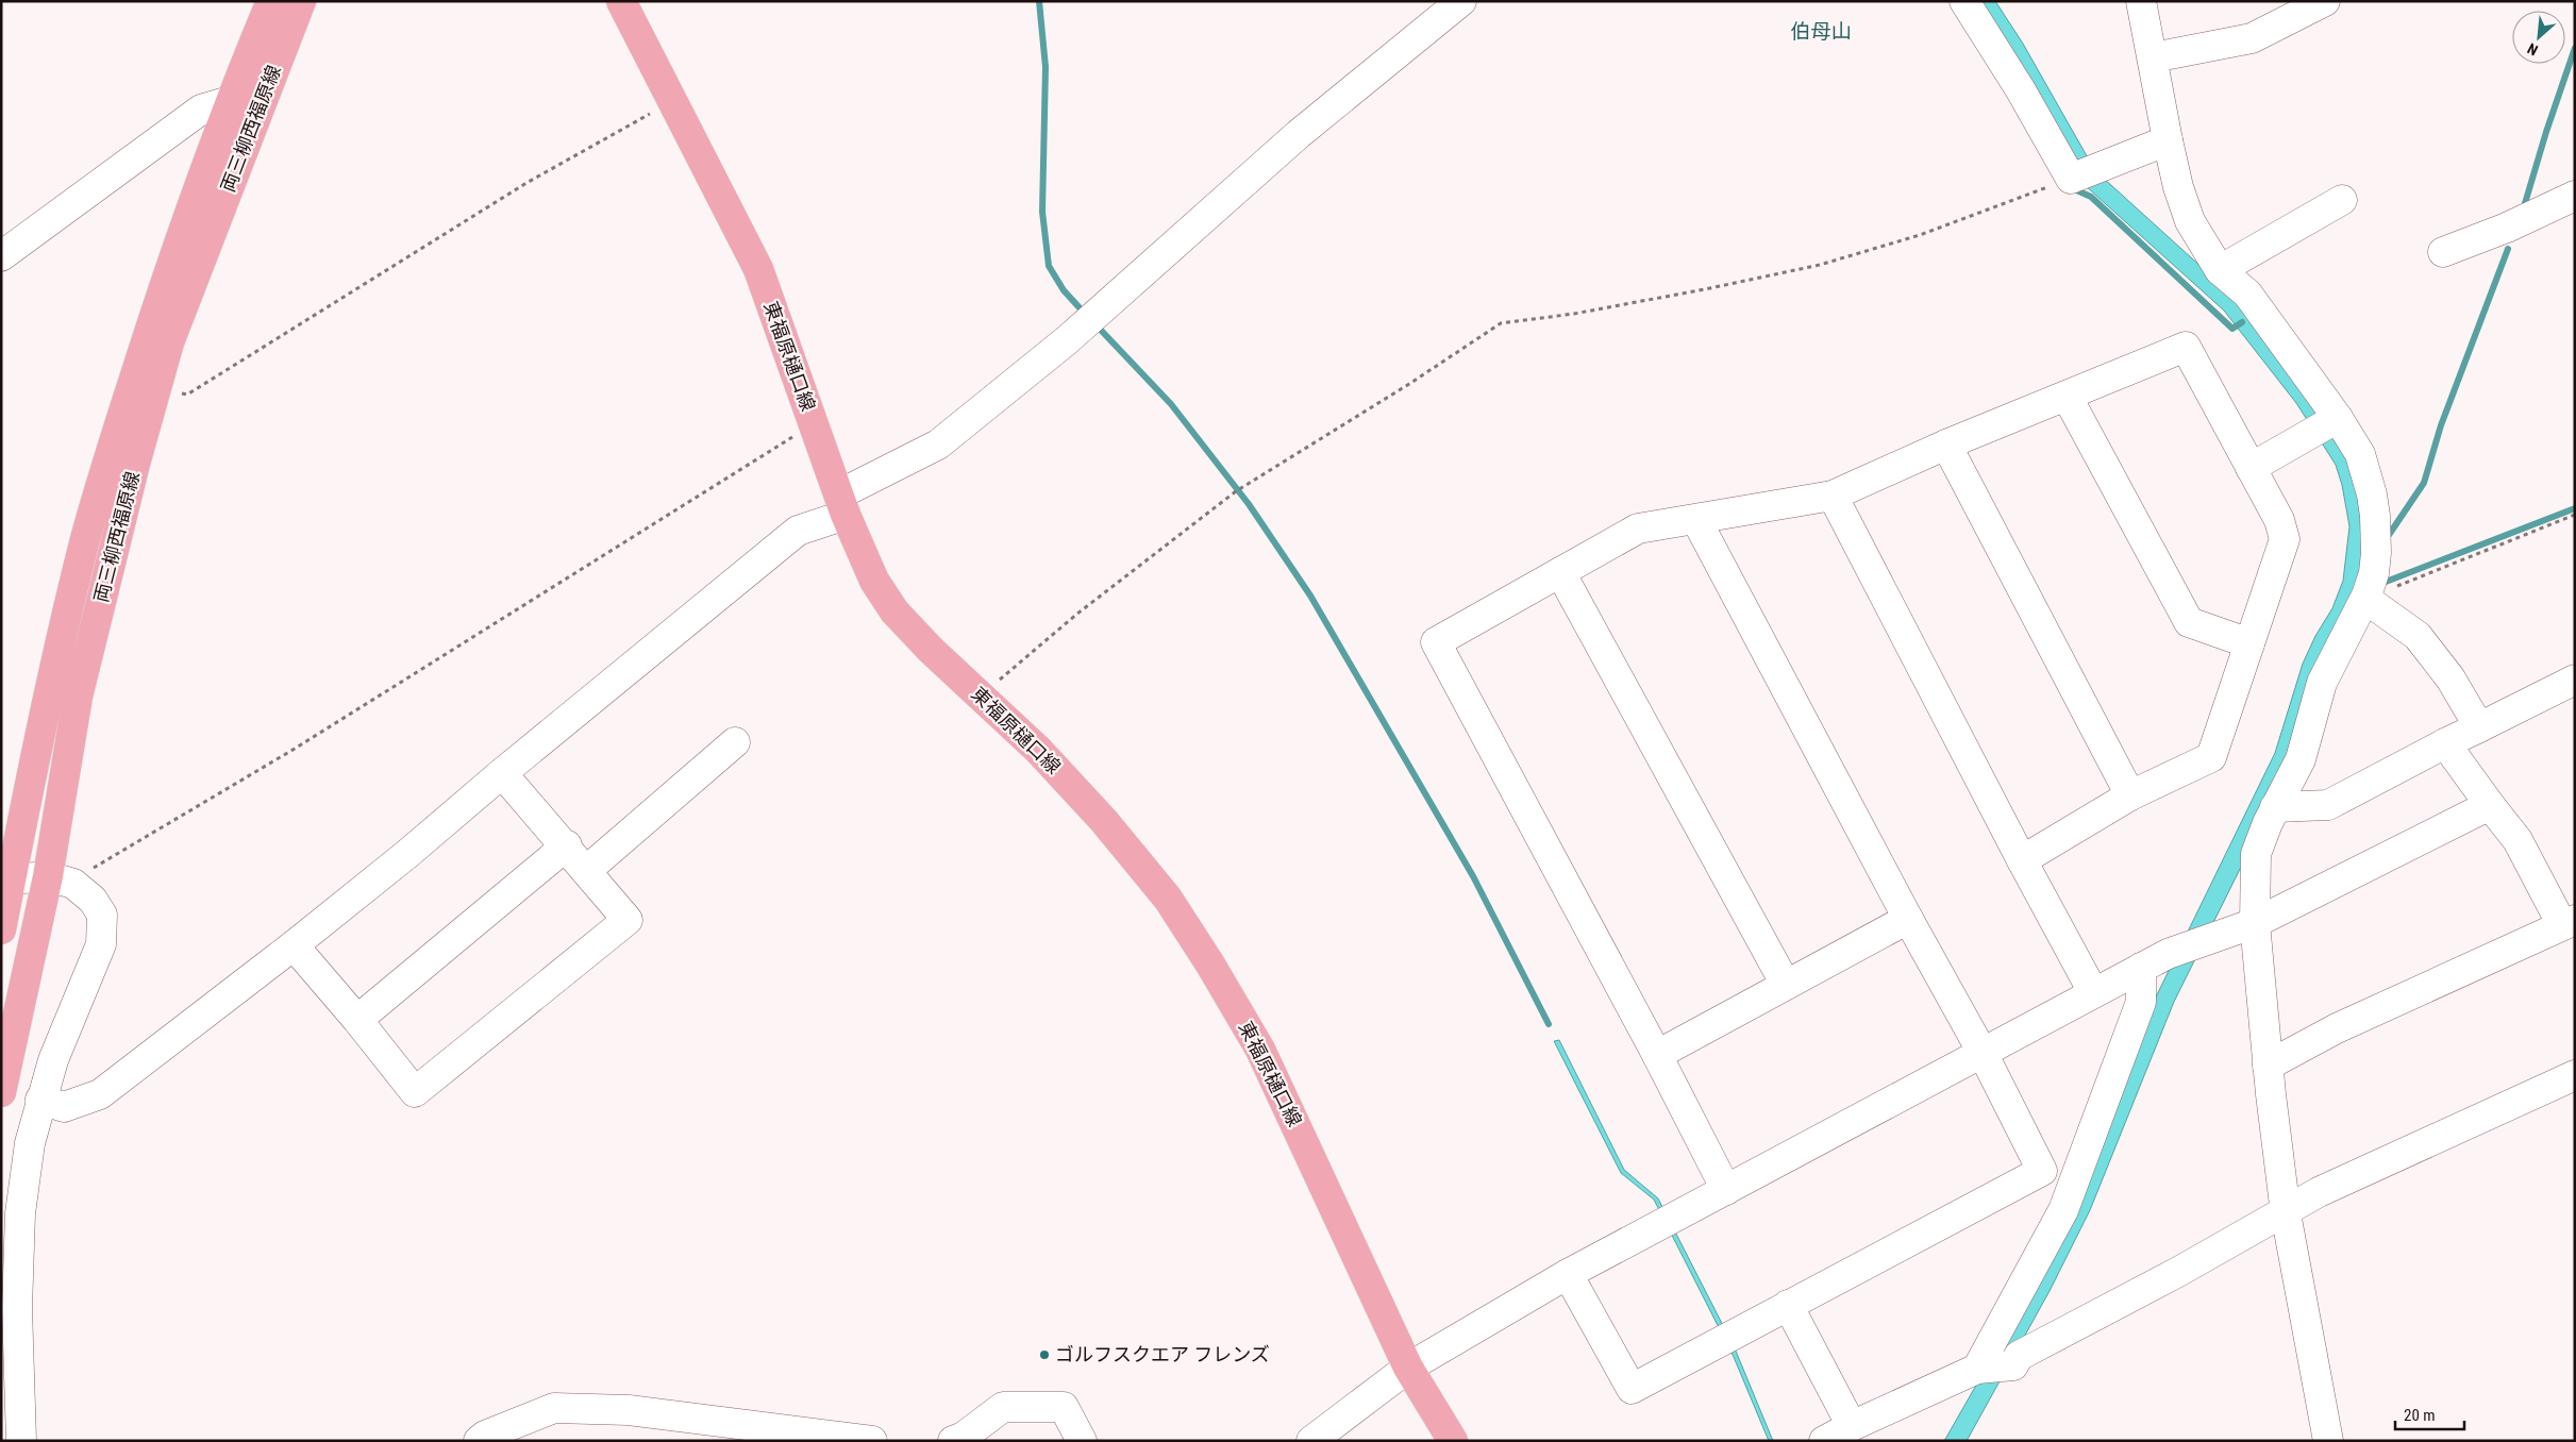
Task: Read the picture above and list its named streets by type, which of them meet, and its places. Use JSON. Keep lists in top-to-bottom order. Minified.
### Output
{"streets":{"main road":["両三柳西福原線","東福原樋口線"]},"districts":["伯母山"],"places":["ゴルフスクエア フレンズ"],"scale_bar":"20 m","north":"bottom left"}
